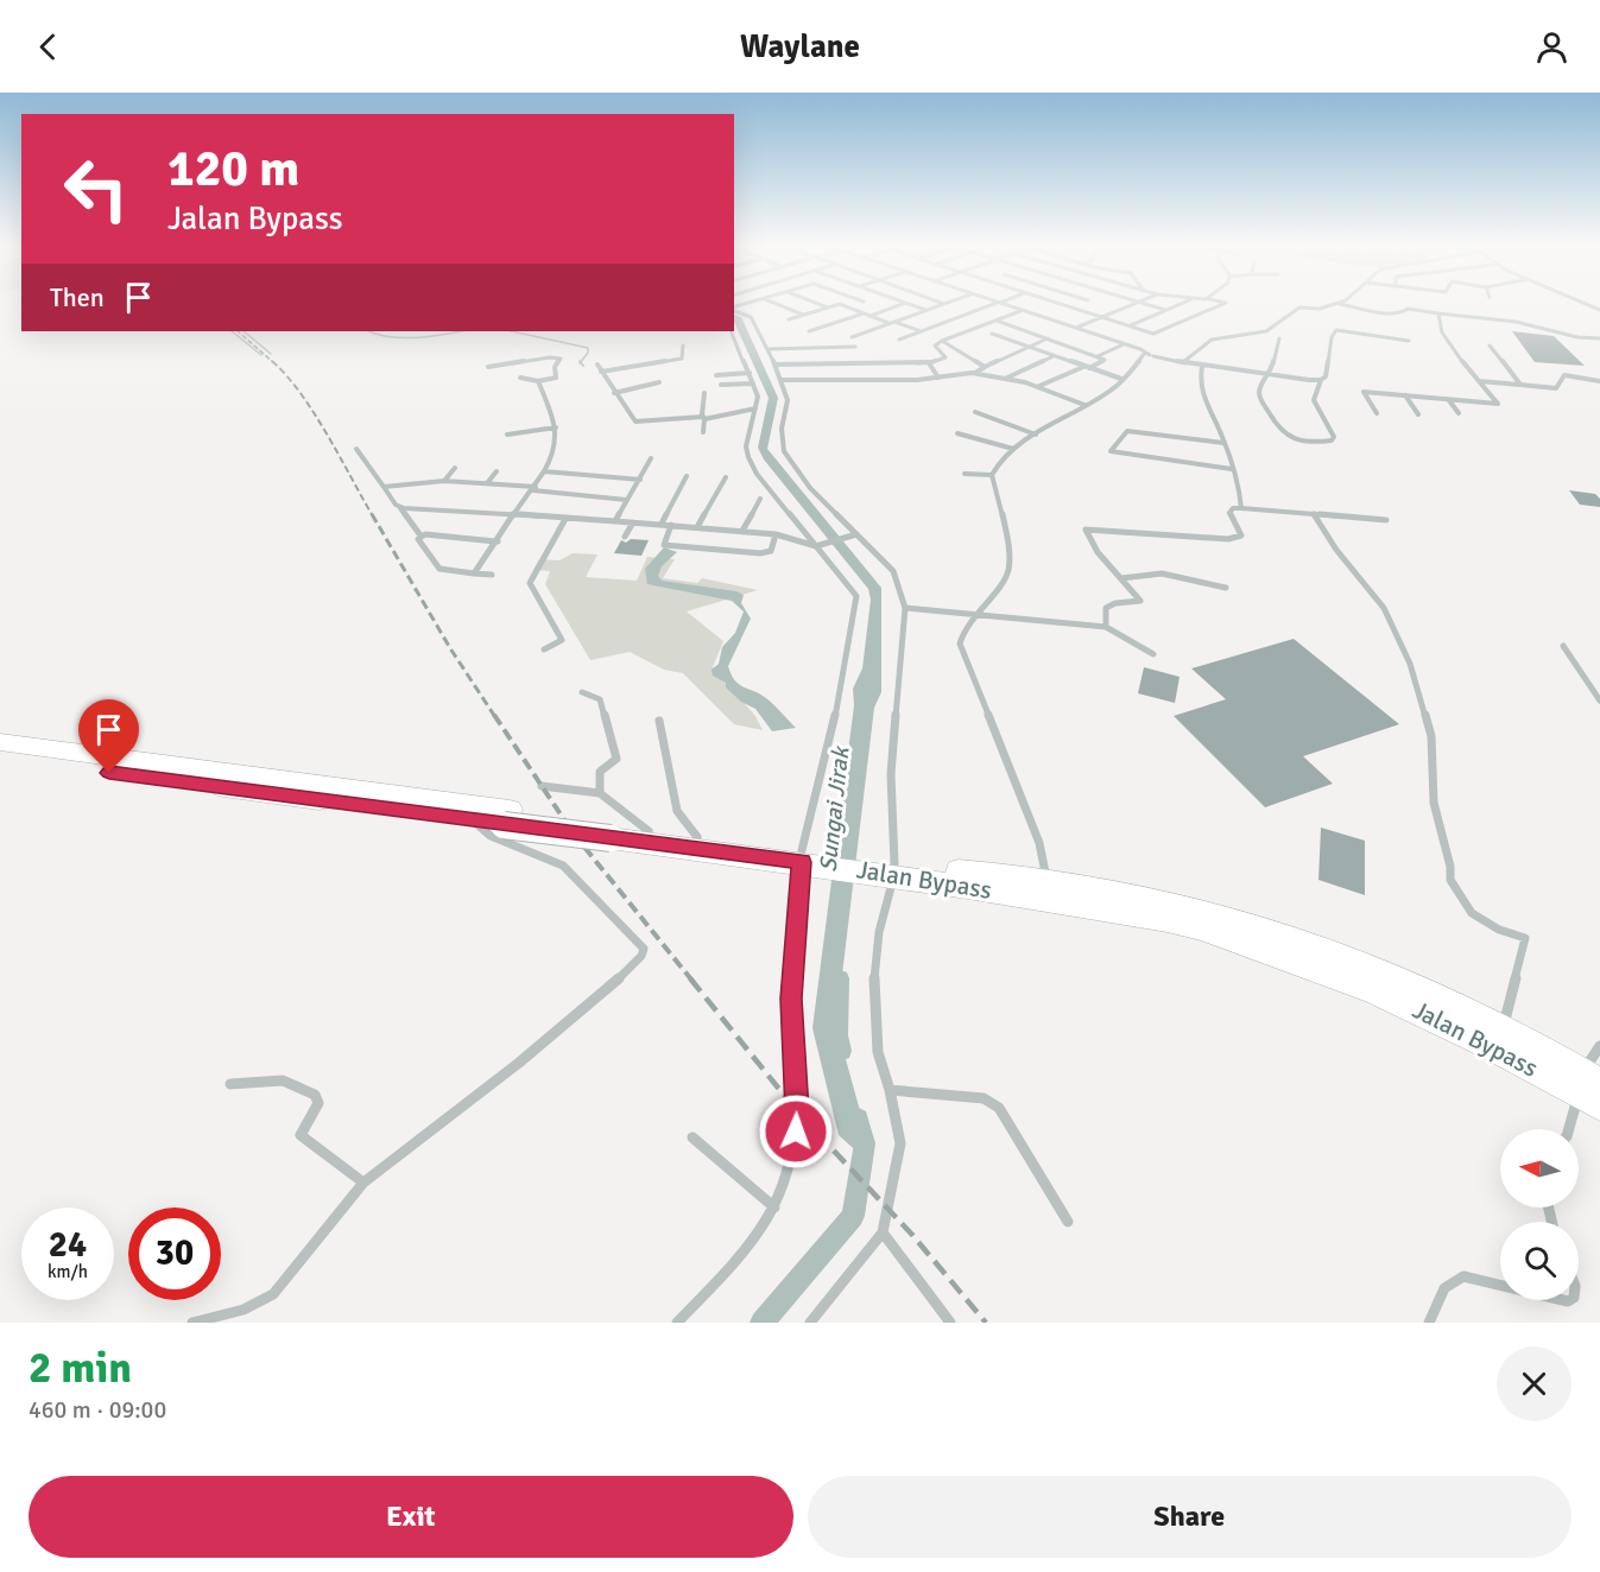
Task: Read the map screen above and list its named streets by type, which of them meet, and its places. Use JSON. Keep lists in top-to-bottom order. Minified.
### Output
{"streets":{"highway":["Jalan Bypass"]},"water":["Sungai Jirak"],"north":"left","page":{"header":"Waylane","turn":["120 m","Jalan Bypass"],"then":"Then","speed":"24 km/h","limit":"30","heading":["2 min","460 m · 09:00"],"buttons":["Exit","Share"]}}
